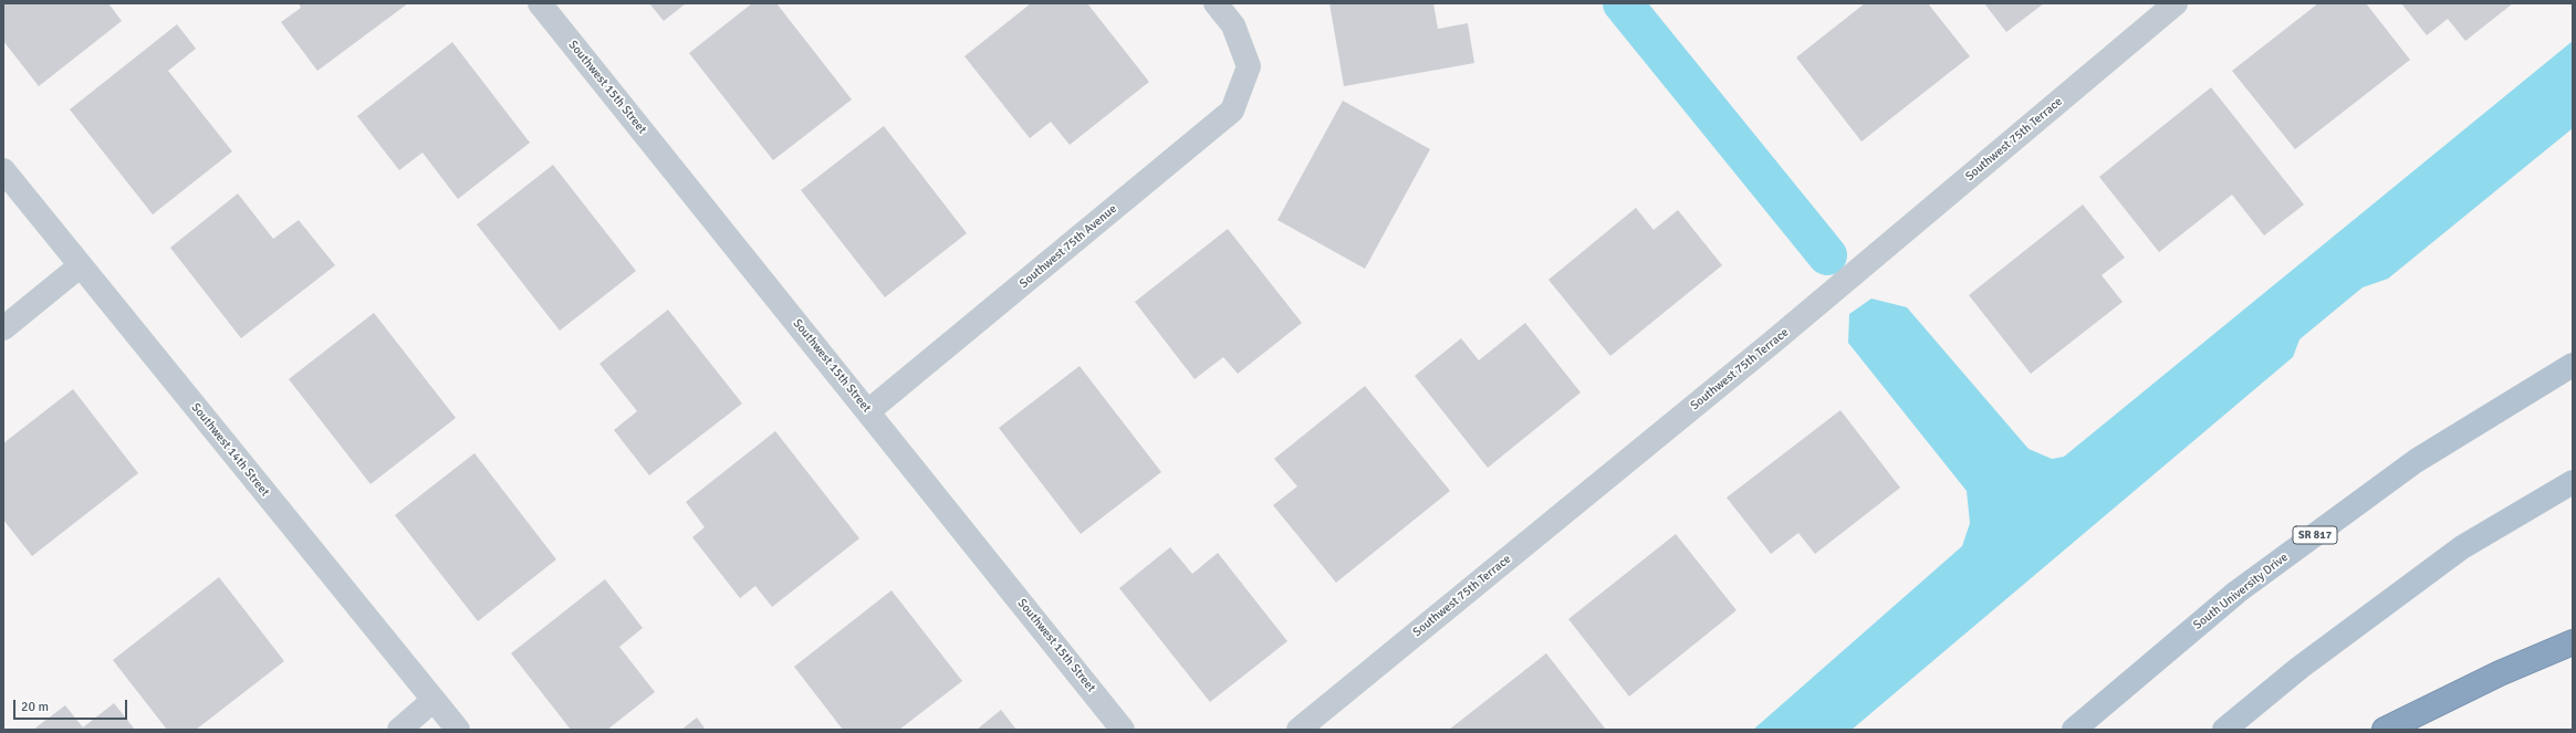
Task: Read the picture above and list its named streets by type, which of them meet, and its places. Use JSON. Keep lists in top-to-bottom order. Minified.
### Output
{"streets":{"main road":["SR 817","South University Drive"],"street":["Southwest 15th Street","Southwest 75th Terrace","Southwest 75th Avenue","Southwest 14th Street"]},"crossings":[["Southwest 15th Street","Southwest 75th Avenue"]],"scale_bar":"20 m"}
